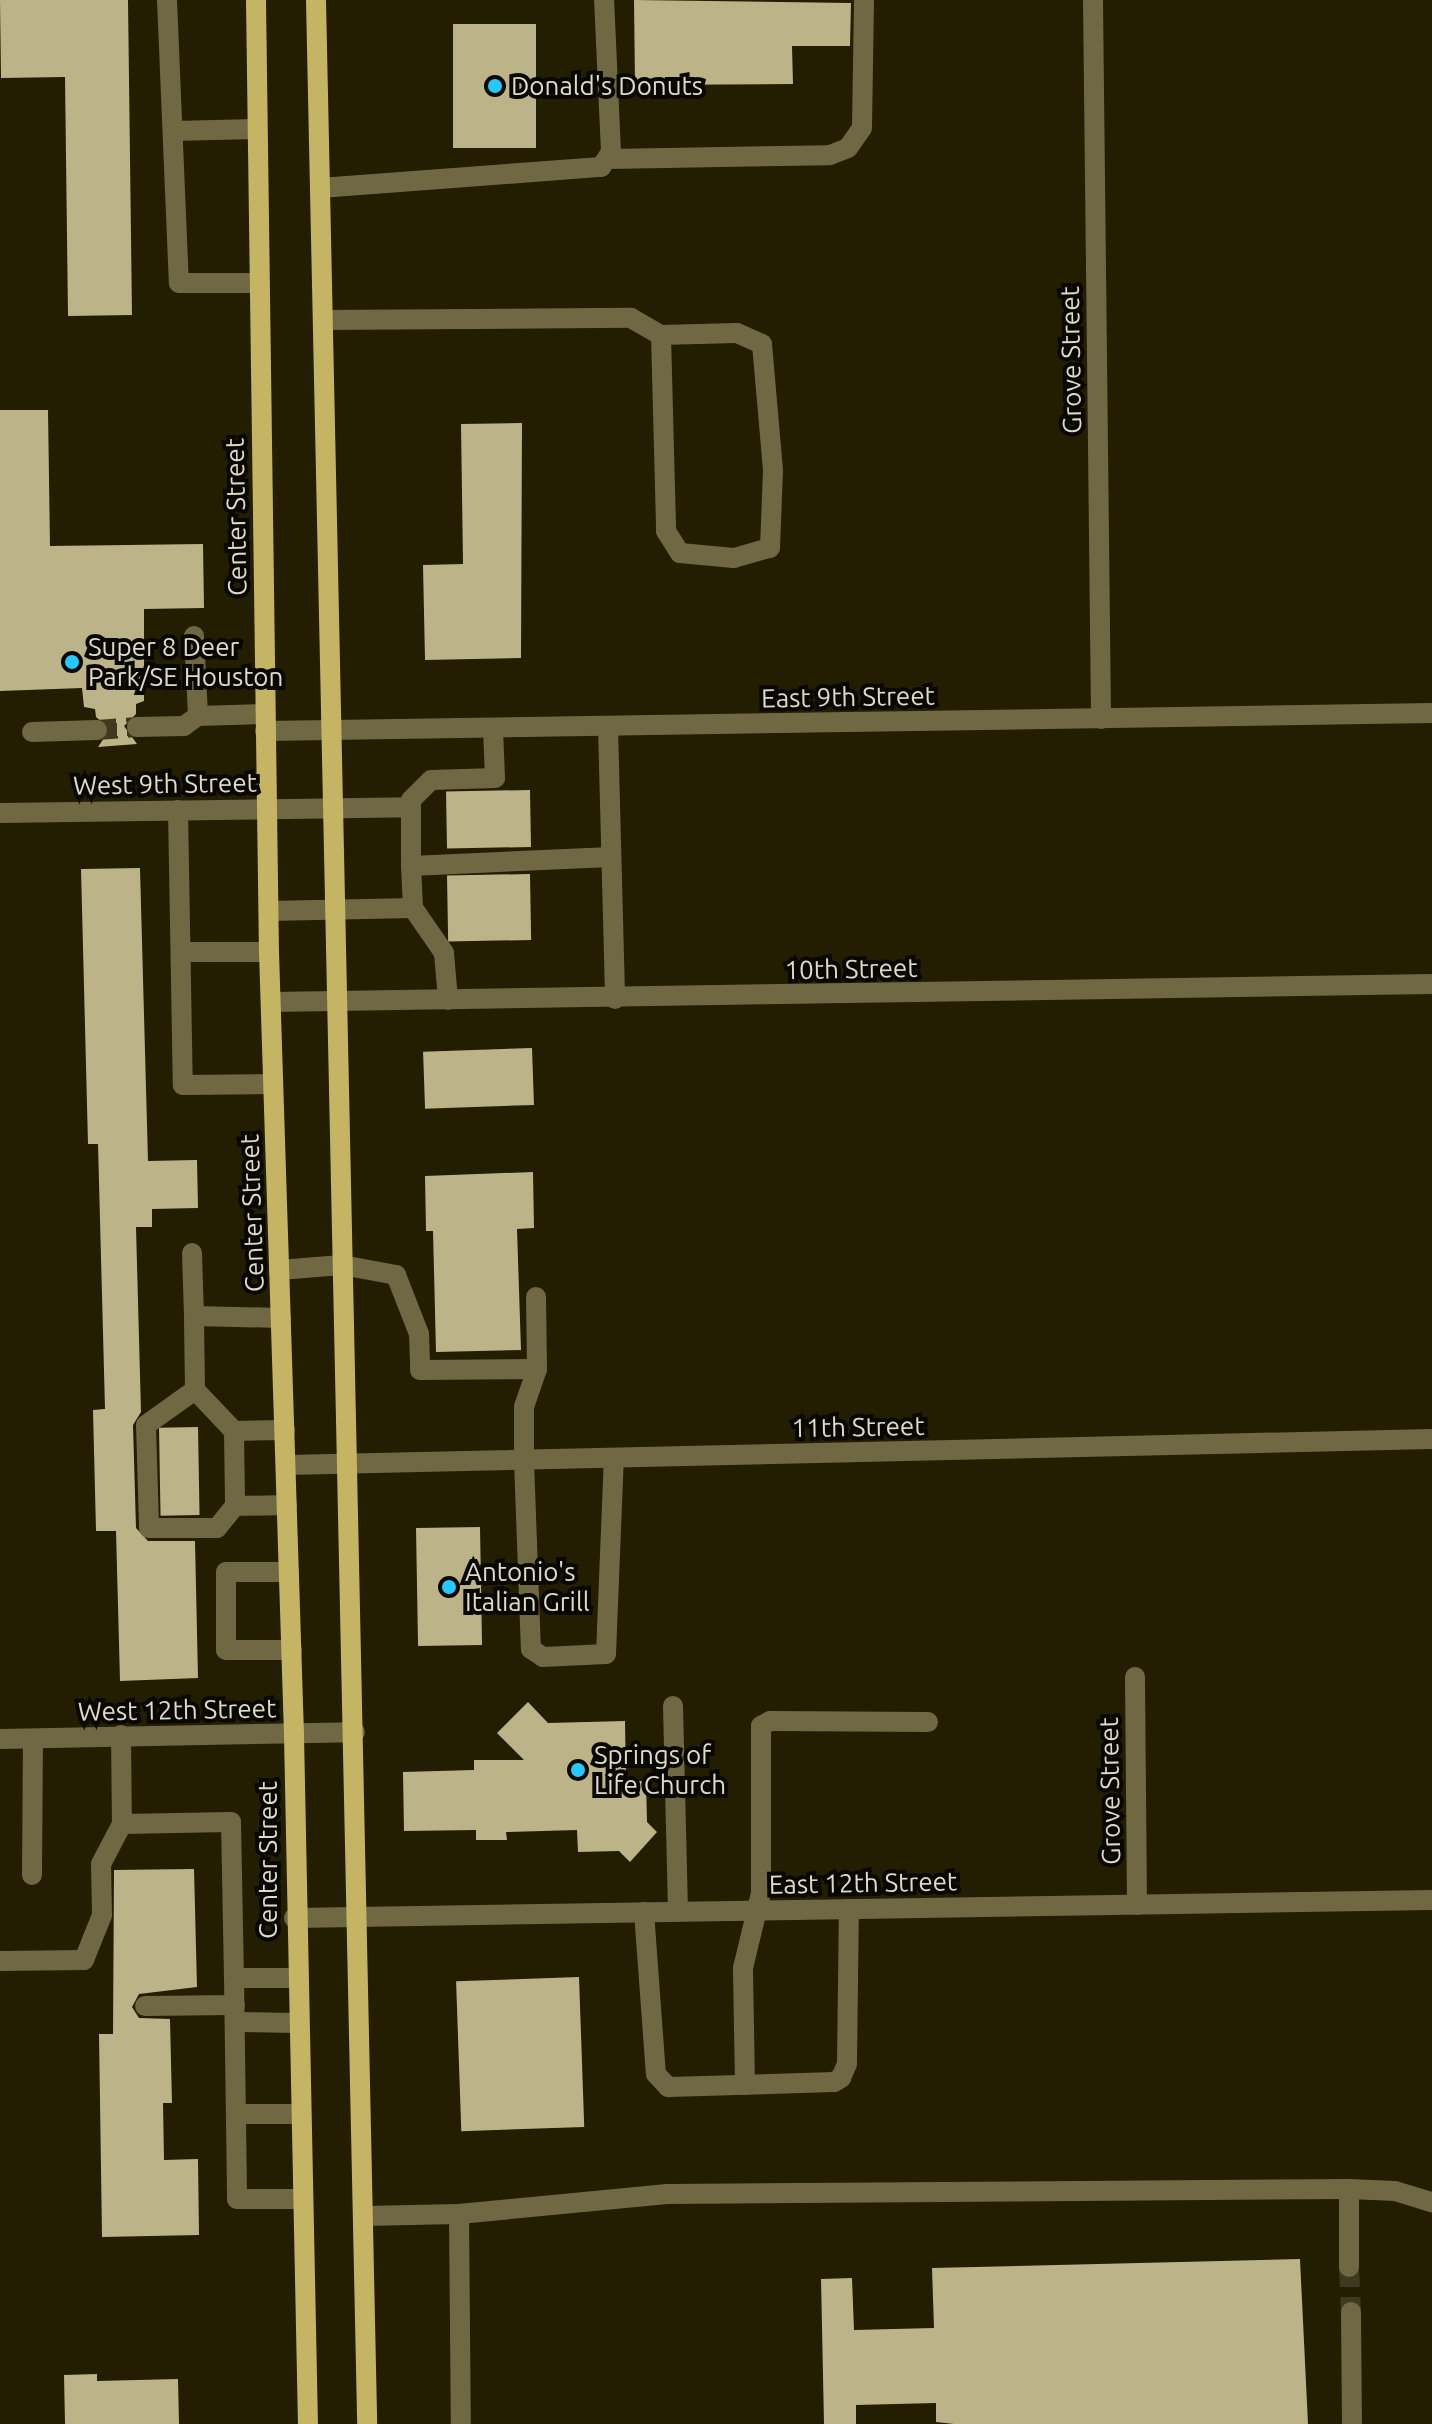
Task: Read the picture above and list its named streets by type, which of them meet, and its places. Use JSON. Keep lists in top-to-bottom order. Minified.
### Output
{"streets":{"main road":["Center Street"],"street":["Grove Street","East 9th Street","West 9th Street","10th Street","11th Street","West 12th Street","East 12th Street"]},"crossings":[["Grove Street","East 9th Street"],["Grove Street","East 12th Street"],["Center Street","East 9th Street"],["Center Street","West 9th Street"],["Center Street","10th Street"],["Center Street","11th Street"],["Center Street","West 12th Street"],["Center Street","East 12th Street"]],"places":["Donald's Donuts","Super 8 Deer Park/SE Houston","Antonio's Italian Grill","Springs of Life Church"]}
